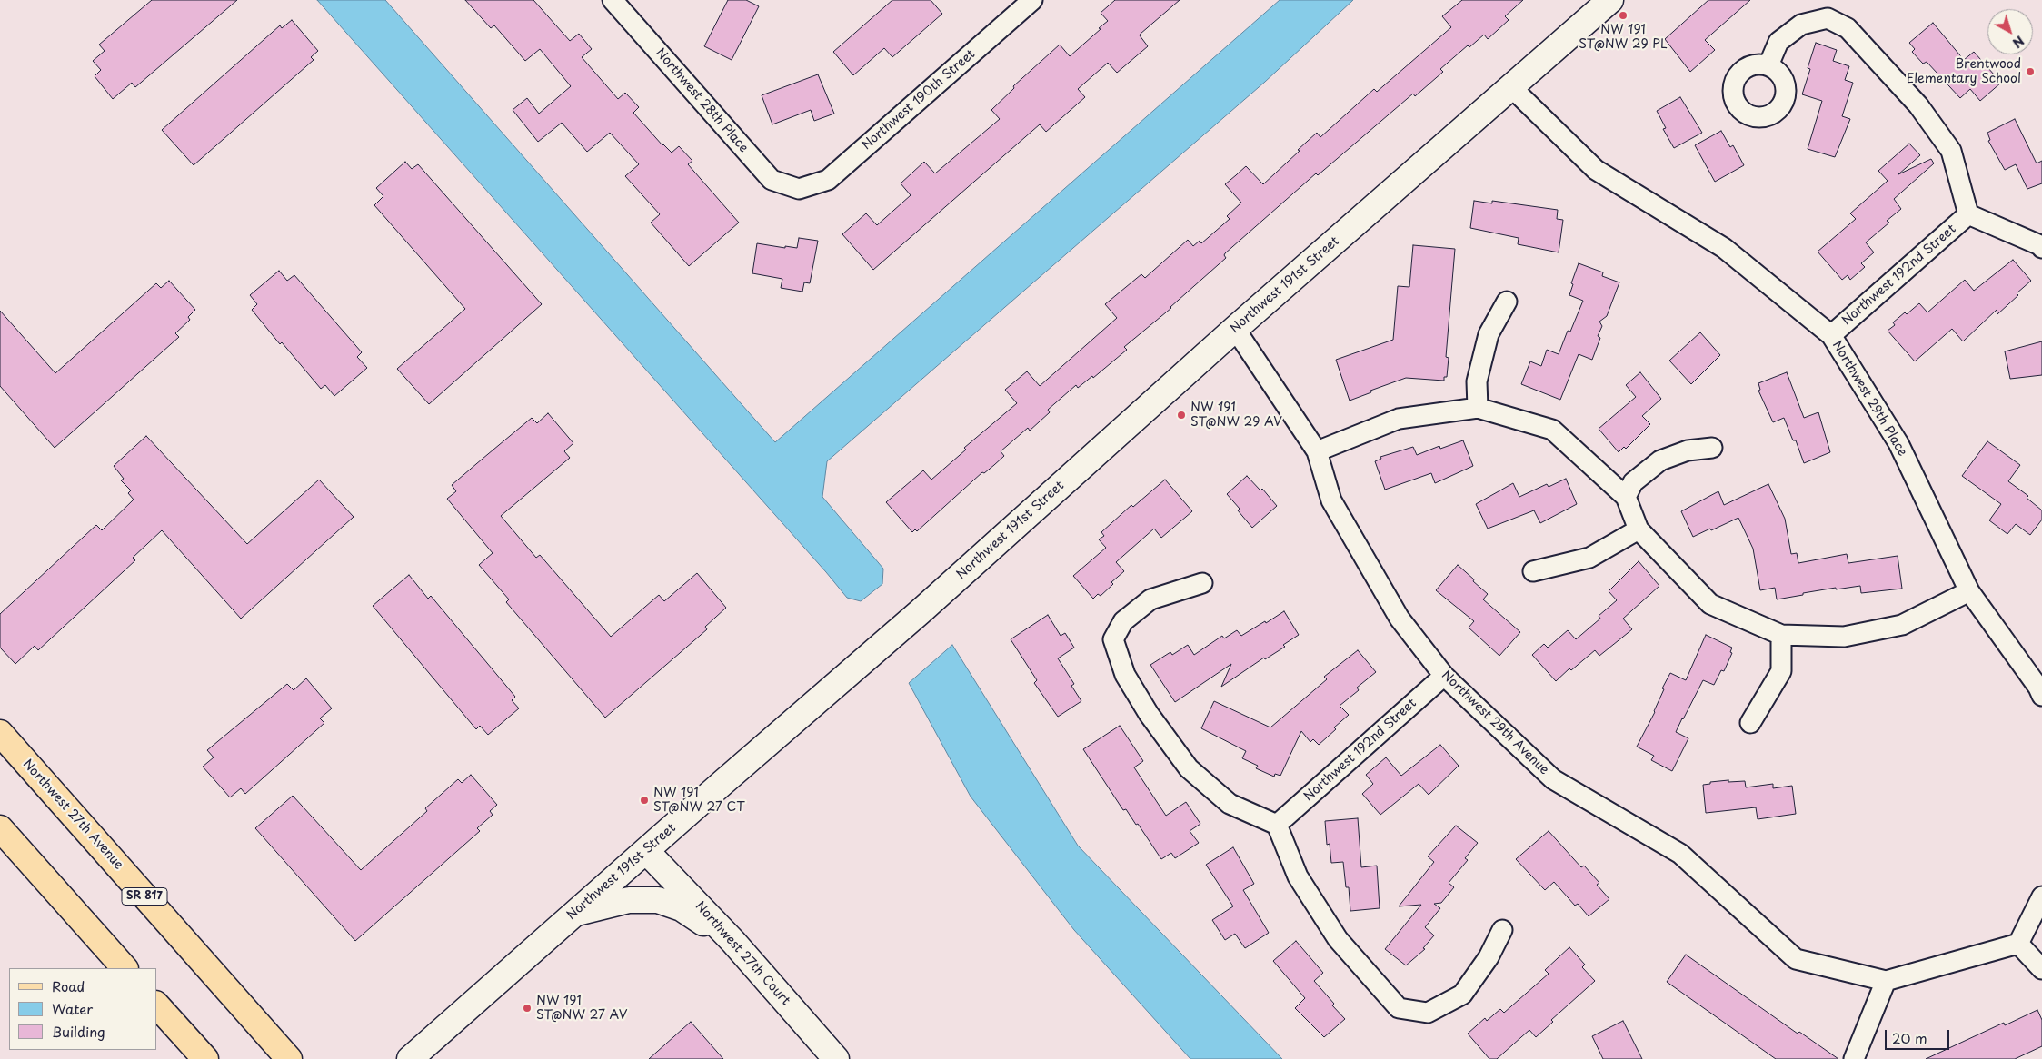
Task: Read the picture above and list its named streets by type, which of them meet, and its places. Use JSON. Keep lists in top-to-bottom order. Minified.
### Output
{"streets":{"main road":["Northwest 27th Avenue","SR 817"],"street":["Northwest 190th Street","Northwest 28th Place","Northwest 192nd Street","Northwest 191st Street","Northwest 29th Place","Northwest 29th Avenue","Northwest 27th Court"]},"crossings":[["Northwest 190th Street","Northwest 28th Place"],["Northwest 192nd Street","Northwest 29th Place"],["Northwest 192nd Street","Northwest 29th Avenue"],["Northwest 191st Street","Northwest 29th Place"],["Northwest 191st Street","Northwest 29th Avenue"],["Northwest 191st Street","Northwest 27th Court"]],"places":["NW 191 ST@NW 29 PL","Brentwood Elementary School","NW 191 ST@NW 29 AV","NW 191 ST@NW 27 CT","NW 191 ST@NW 27 AV"],"legend":["Road","Water","Building"],"scale_bar":"20 m","north":"bottom right"}
